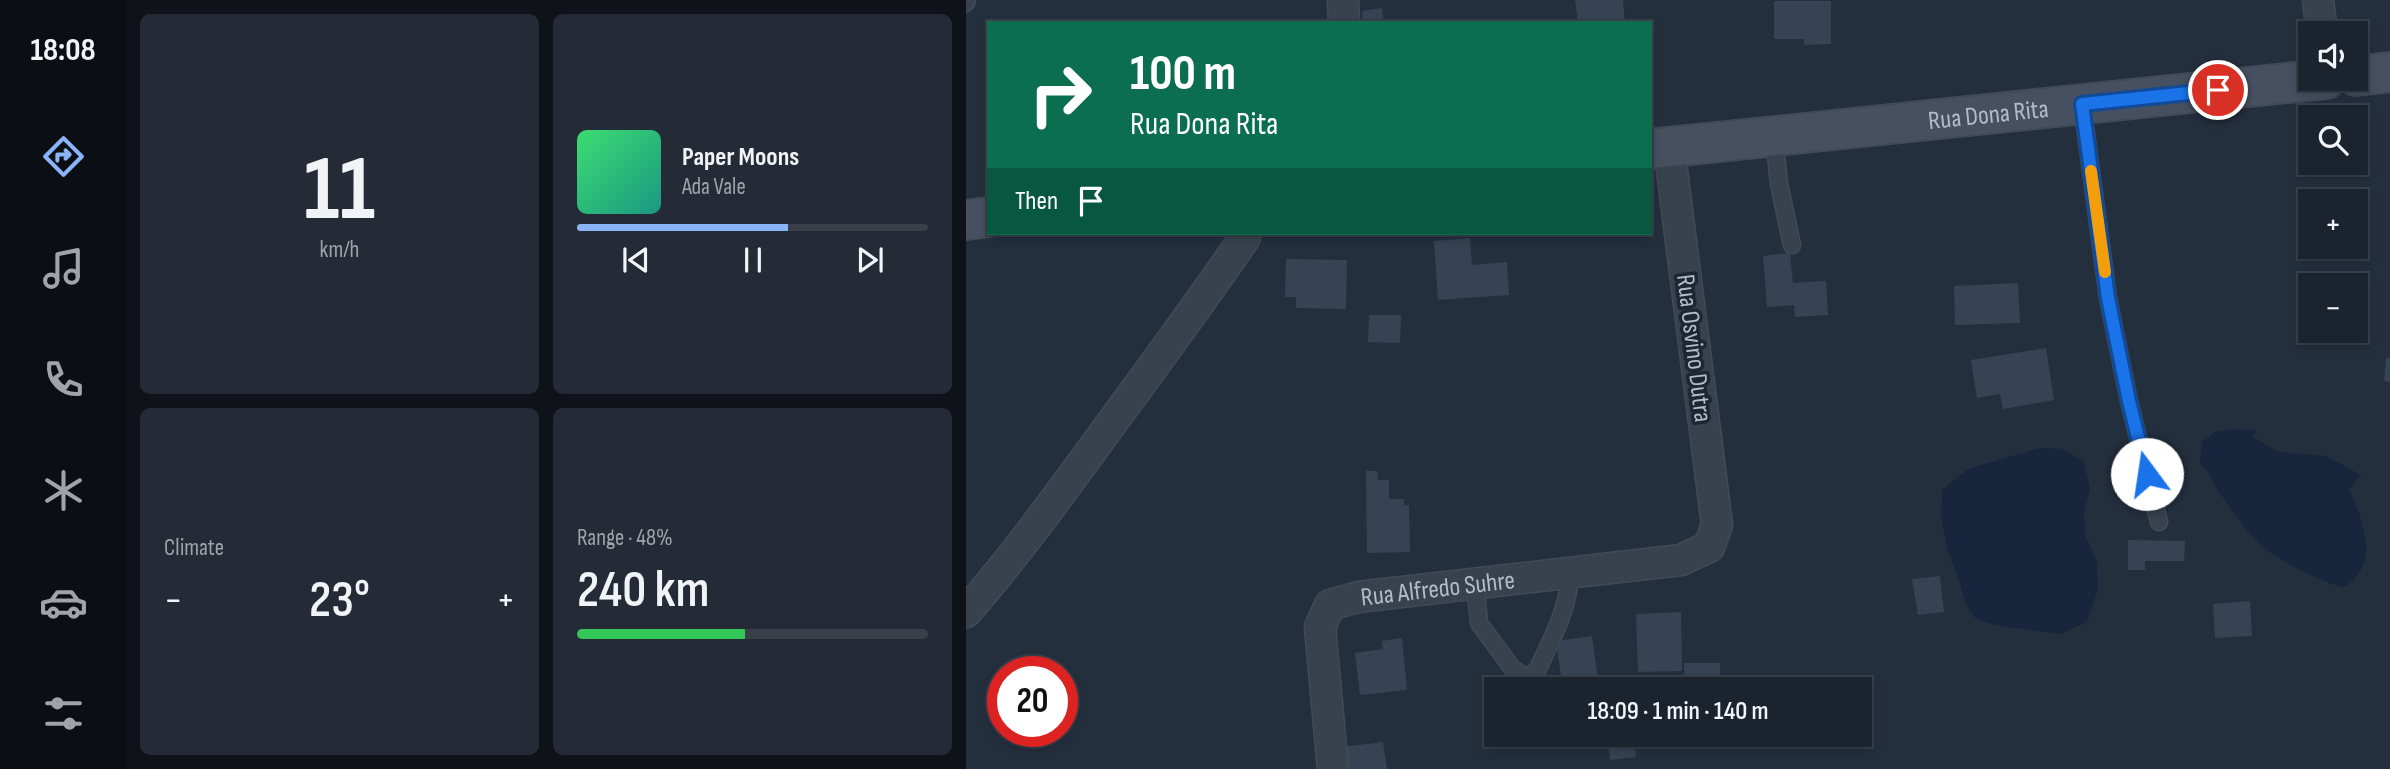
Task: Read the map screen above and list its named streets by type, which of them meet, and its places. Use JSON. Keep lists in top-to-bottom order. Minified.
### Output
{"streets":{"main road":["Rua Dona Rita"],"street":["Rua Osvino Dutra","Rua Alfredo Suhre"]},"crossings":[["Rua Dona Rita","Rua Osvino Dutra"],["Rua Osvino Dutra","Rua Alfredo Suhre"]],"page":{"tabs":"18:08","tile":[["11","km/h"],"Climate",["Range · 48%","240 km"]],"map_buttons":["+","−"],"turn":["100 m","Rua Dona Rita"],"song":["Paper Moons","Ada Vale"],"then":"Then","heat":["−","23°","+"],"limit":"20","trip":"18:09 · 1 min · 140 m"}}
